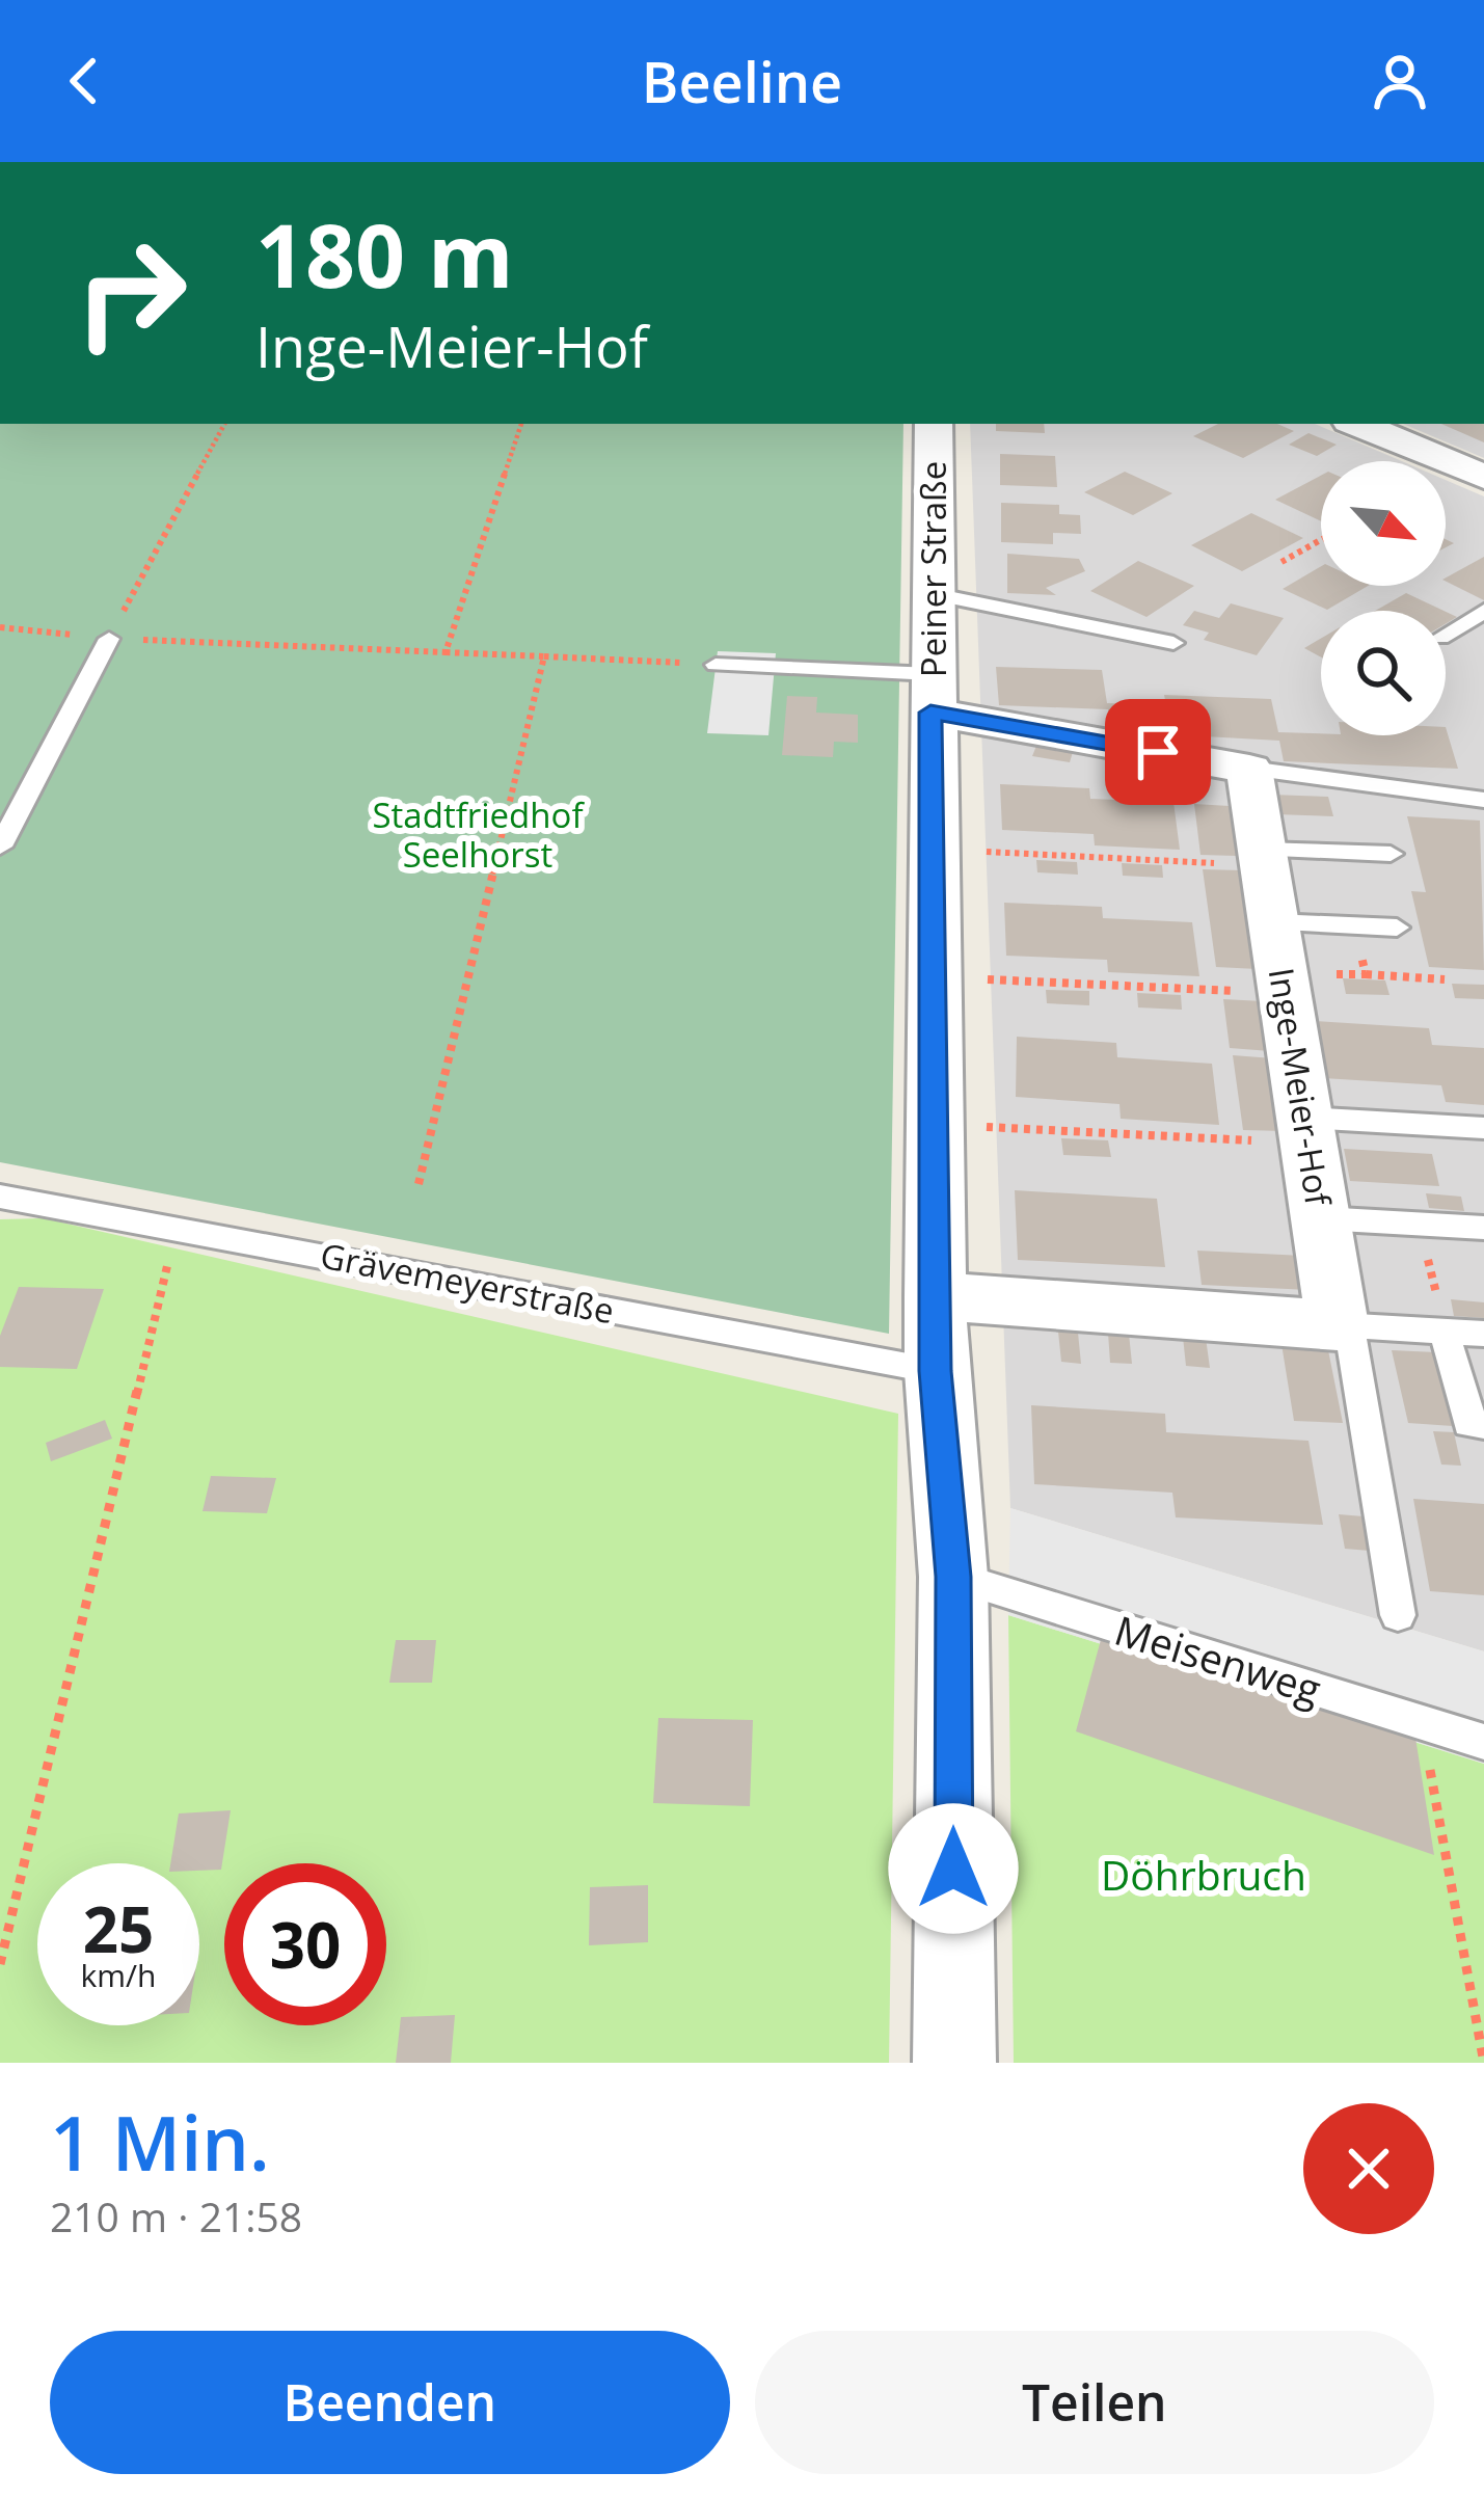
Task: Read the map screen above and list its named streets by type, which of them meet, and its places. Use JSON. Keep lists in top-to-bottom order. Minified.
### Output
{"streets":{"street":["Peiner Straße","Inge-Meier-Hof"],"lane":["Grävemeyerstraße","Meisenweg"]},"crossings":[["Peiner Straße","Grävemeyerstraße"],["Peiner Straße","Meisenweg"]],"parks":["Stadtfriedhof Seelhorst","Döhrbruch"],"north":"bottom right","page":{"header":"Beeline","turn":["180 m","Inge-Meier-Hof"],"speed":"25 km/h","limit":"30","heading":["1 Min.","210 m · 21:58"],"buttons":["Beenden","Teilen"]}}
